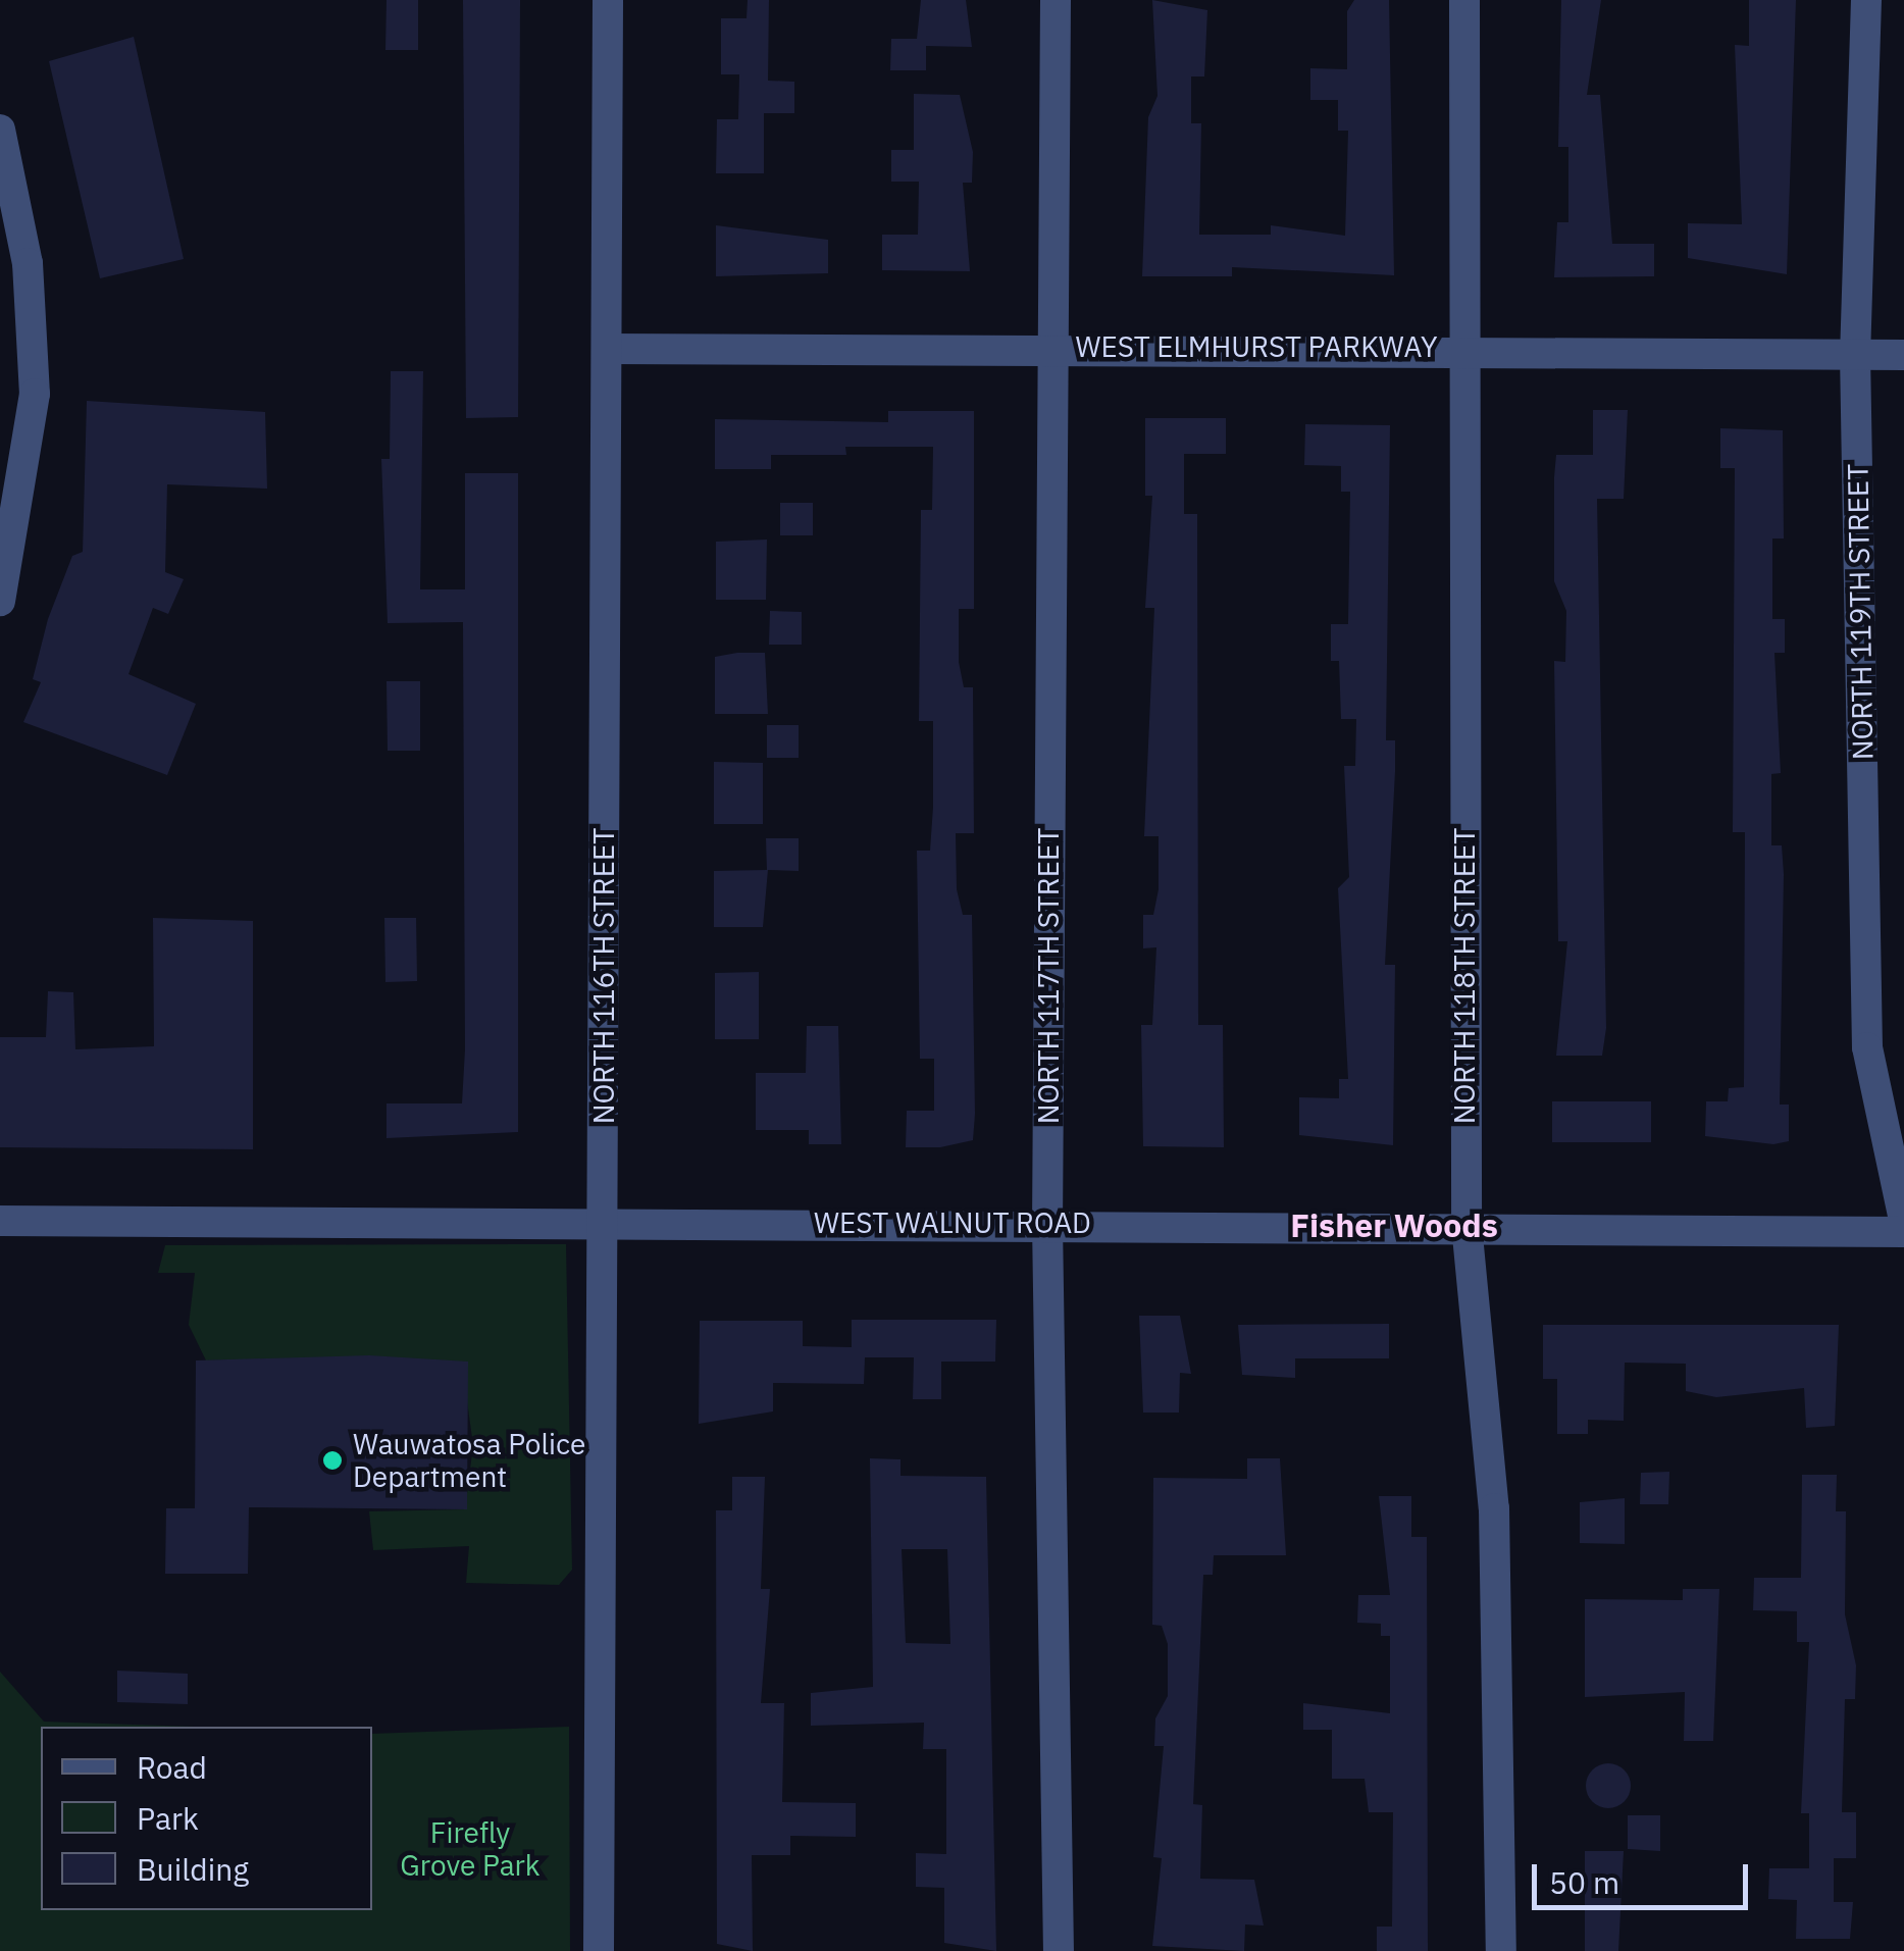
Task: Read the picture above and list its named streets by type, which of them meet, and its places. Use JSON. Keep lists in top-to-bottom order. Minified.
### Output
{"streets":{"street":["WEST ELMHURST PARKWAY","NORTH 119TH STREET","NORTH 116TH STREET","NORTH 117TH STREET","NORTH 118TH STREET","WEST WALNUT ROAD"]},"crossings":[["WEST ELMHURST PARKWAY","NORTH 119TH STREET"],["WEST ELMHURST PARKWAY","NORTH 116TH STREET"],["WEST ELMHURST PARKWAY","NORTH 117TH STREET"],["WEST ELMHURST PARKWAY","NORTH 118TH STREET"],["NORTH 116TH STREET","WEST WALNUT ROAD"],["NORTH 117TH STREET","WEST WALNUT ROAD"],["NORTH 118TH STREET","WEST WALNUT ROAD"]],"districts":["Fisher Woods"],"parks":["Firefly Grove Park"],"places":["Wauwatosa Police Department"],"legend":["Road","Park","Building"],"scale_bar":"50 m"}
